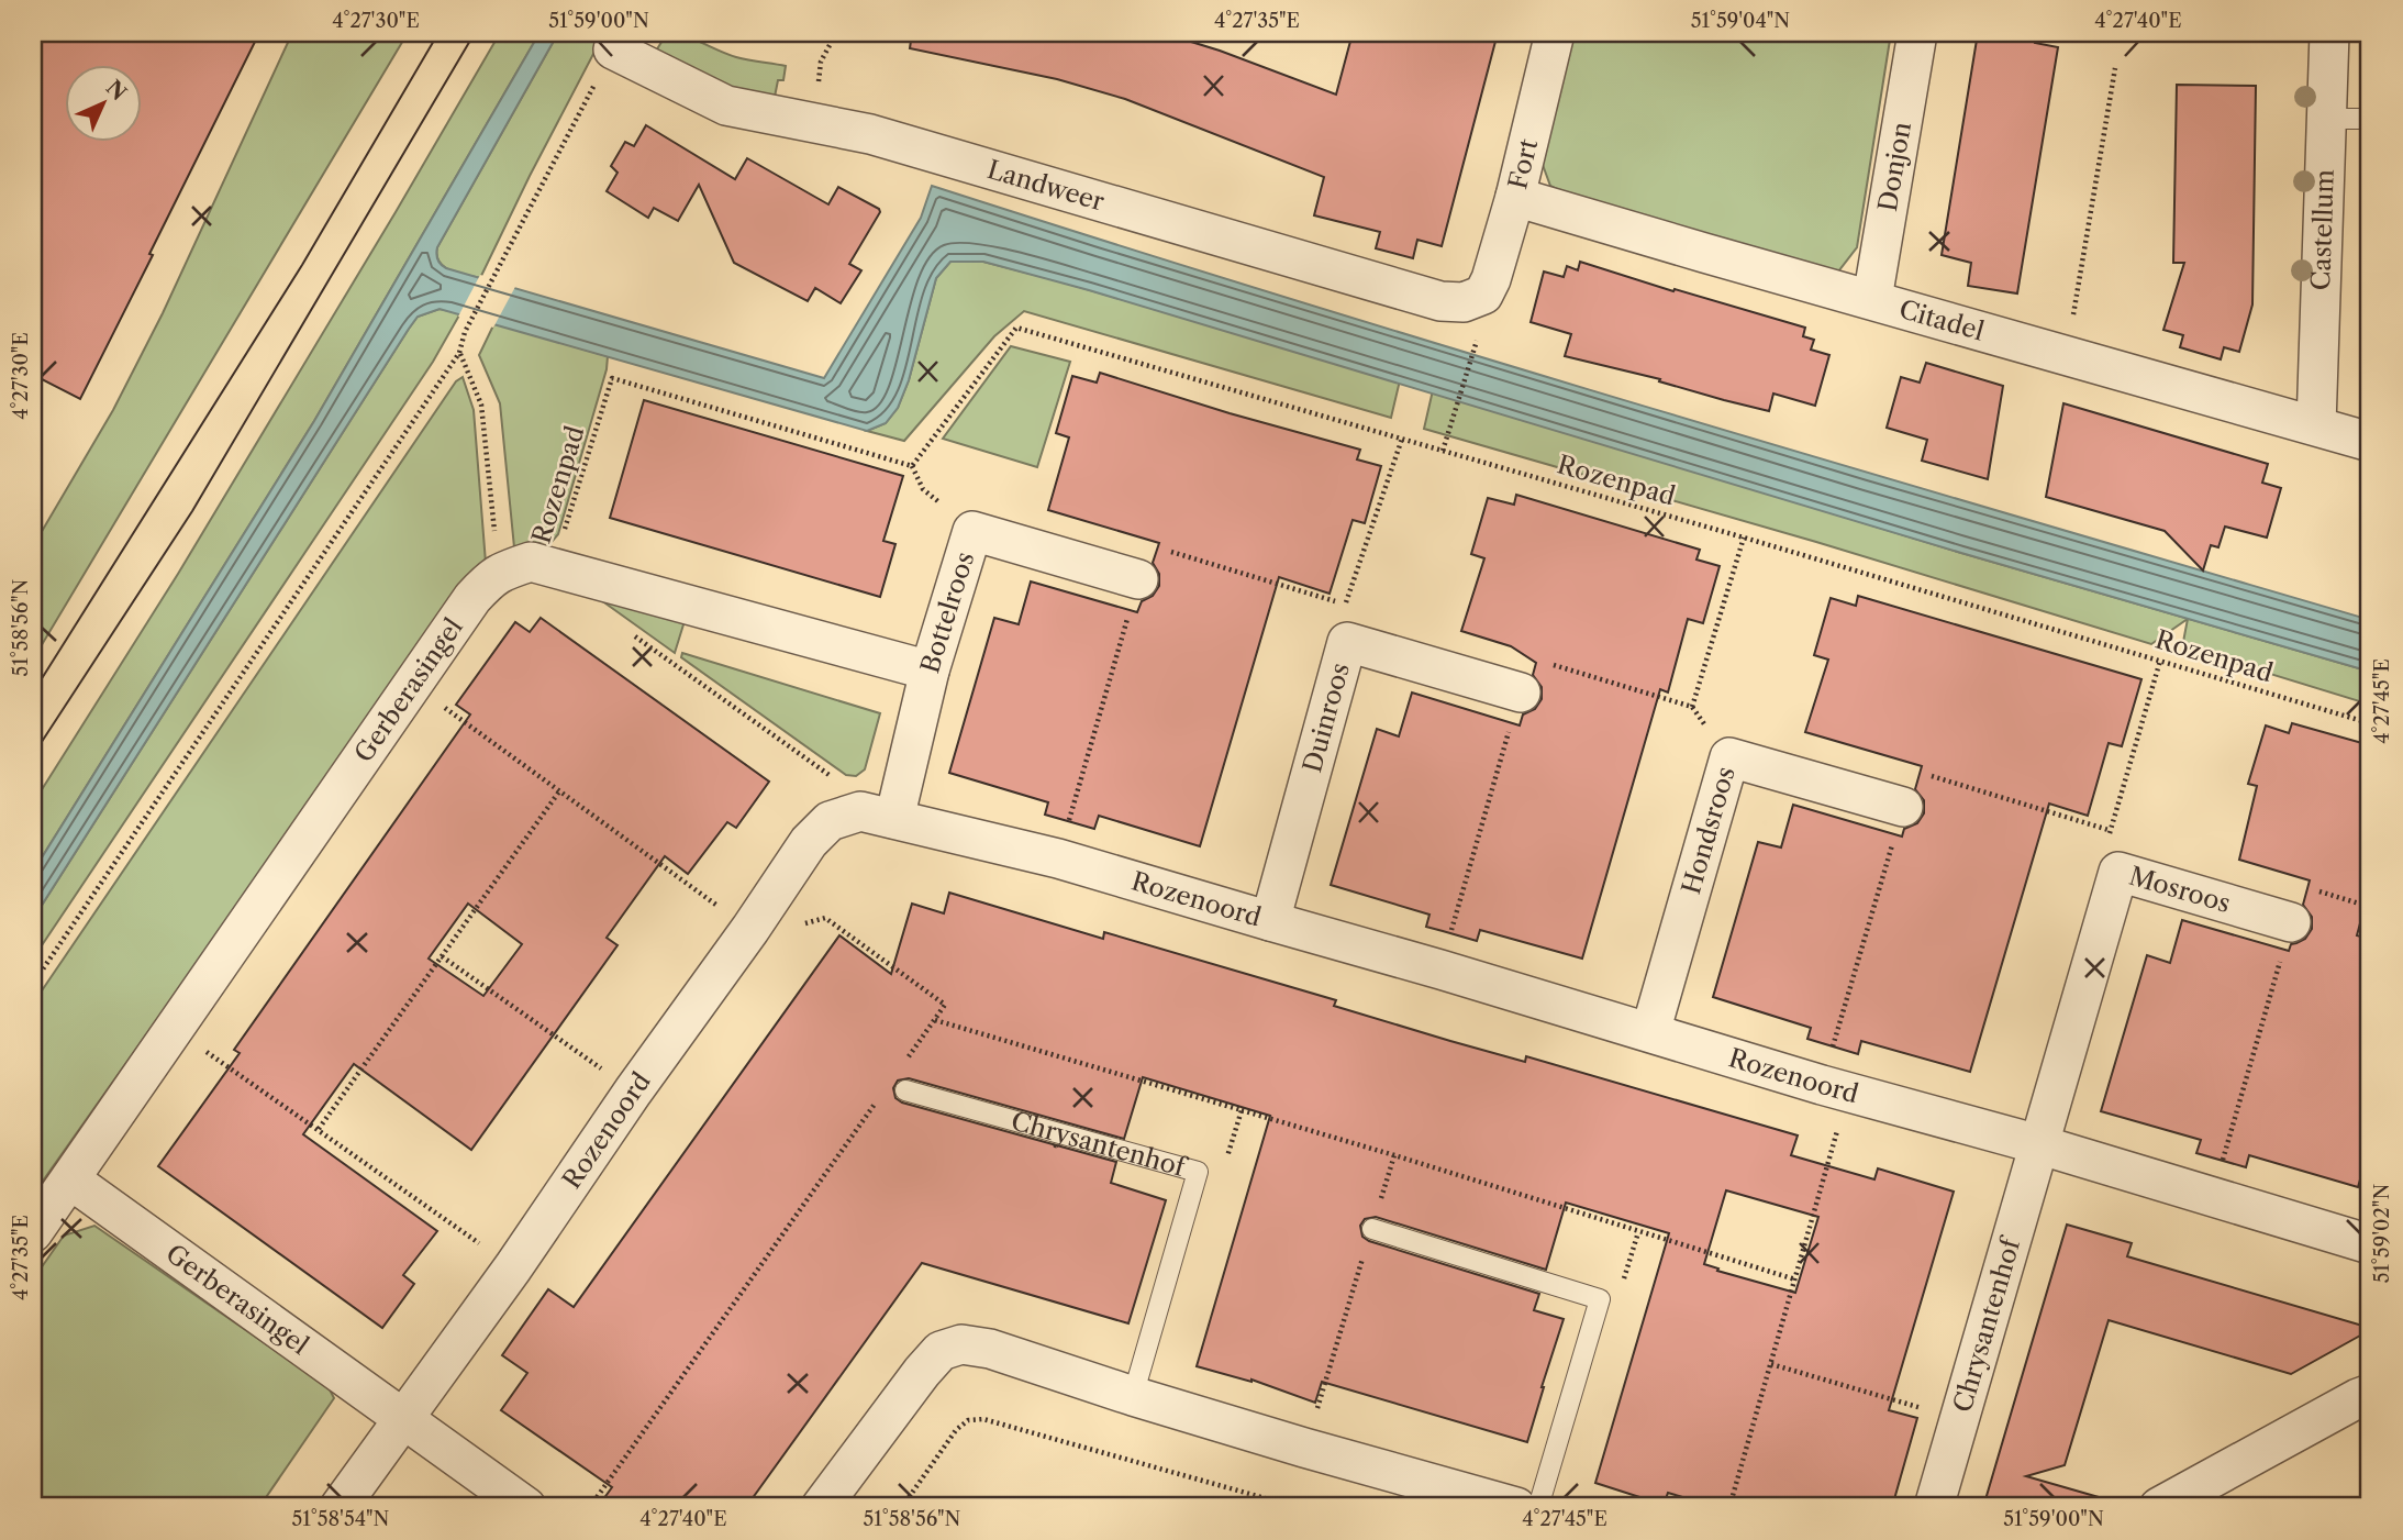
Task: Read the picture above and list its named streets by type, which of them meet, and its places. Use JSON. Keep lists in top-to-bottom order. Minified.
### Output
{"streets":{"street":["Fort","Donjon","Landweer","Castellum","Citadel","Bottelroos","Gerberasingel","Duinroos","Hondsroos","Mosroos","Rozenoord","Chrysantenhof"],"path":["Rozenpad"]},"crossings":[["Fort","Landweer"],["Fort","Citadel"],["Donjon","Citadel"],["Castellum","Citadel"],["Rozenpad","Gerberasingel"],["Bottelroos","Gerberasingel"],["Bottelroos","Rozenoord"],["Gerberasingel","Rozenoord"],["Duinroos","Rozenoord"],["Hondsroos","Rozenoord"],["Mosroos","Rozenoord"],["Mosroos","Chrysantenhof"],["Rozenoord","Chrysantenhof"]],"north":"top right","coordinates":["4°27'30\"E","51°59'00\"N","4°27'35\"E","51°59'04\"N","4°27'40\"E","51°58'56\"N","4°27'45\"E","51°59'02\"N","51°58'54\"N"]}
